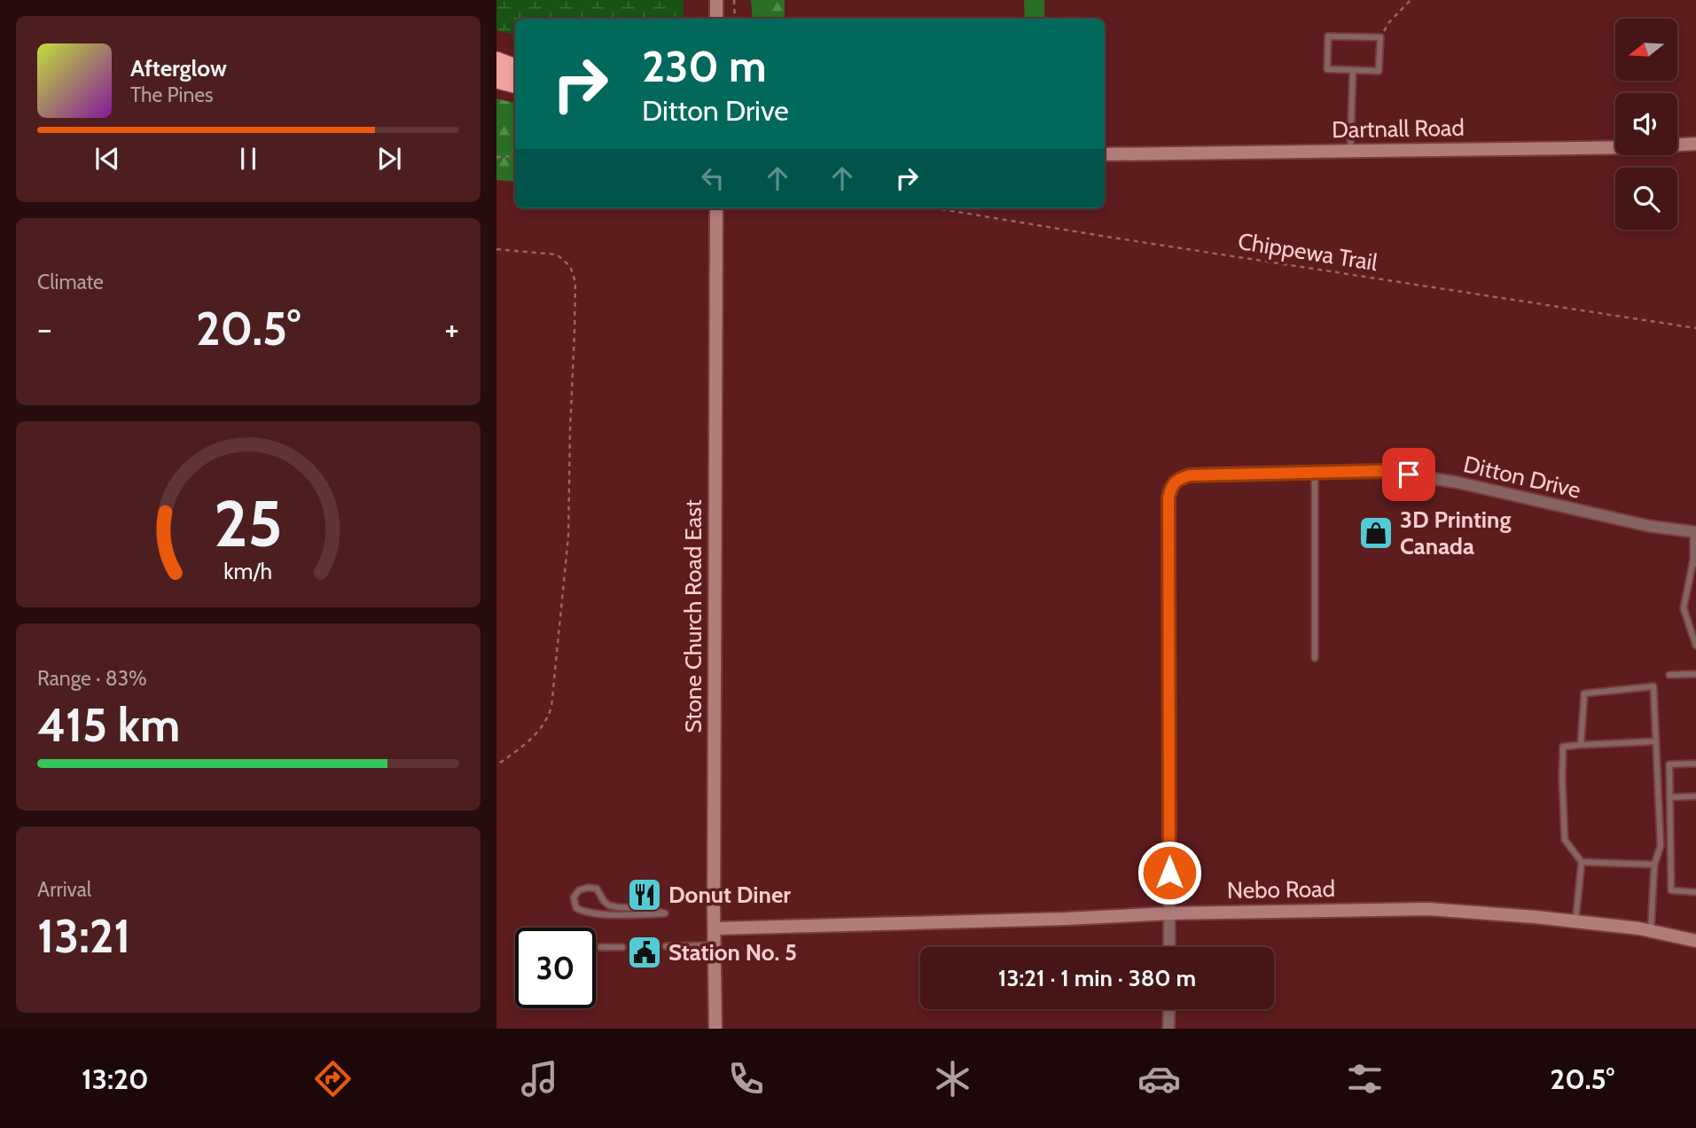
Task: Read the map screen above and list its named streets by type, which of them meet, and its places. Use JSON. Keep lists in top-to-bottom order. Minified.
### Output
{"streets":{"street":["Dartnall Road","Ditton Drive","Stone Church Road East","Nebo Road"],"path":["Chippewa Trail"]},"crossings":[["Ditton Drive","Nebo Road"],["Stone Church Road East","Nebo Road"]],"places":{"shop":["3D Printing Canada"],"restaurant":["Donut Diner"],"public building":["Station No. 5"]},"north":"left","page":{"turn":["230 m","Ditton Drive"],"song":["Afterglow","The Pines"],"tile":["Climate",["Range · 83%","415 km"],["Arrival","13:21"]],"heat":["−","20.5°","+"],"limit":"30","trip":"13:21 · 1 min · 380 m","tabs":["13:20","20.5°"],"gauge":["25","km/h"]}}
